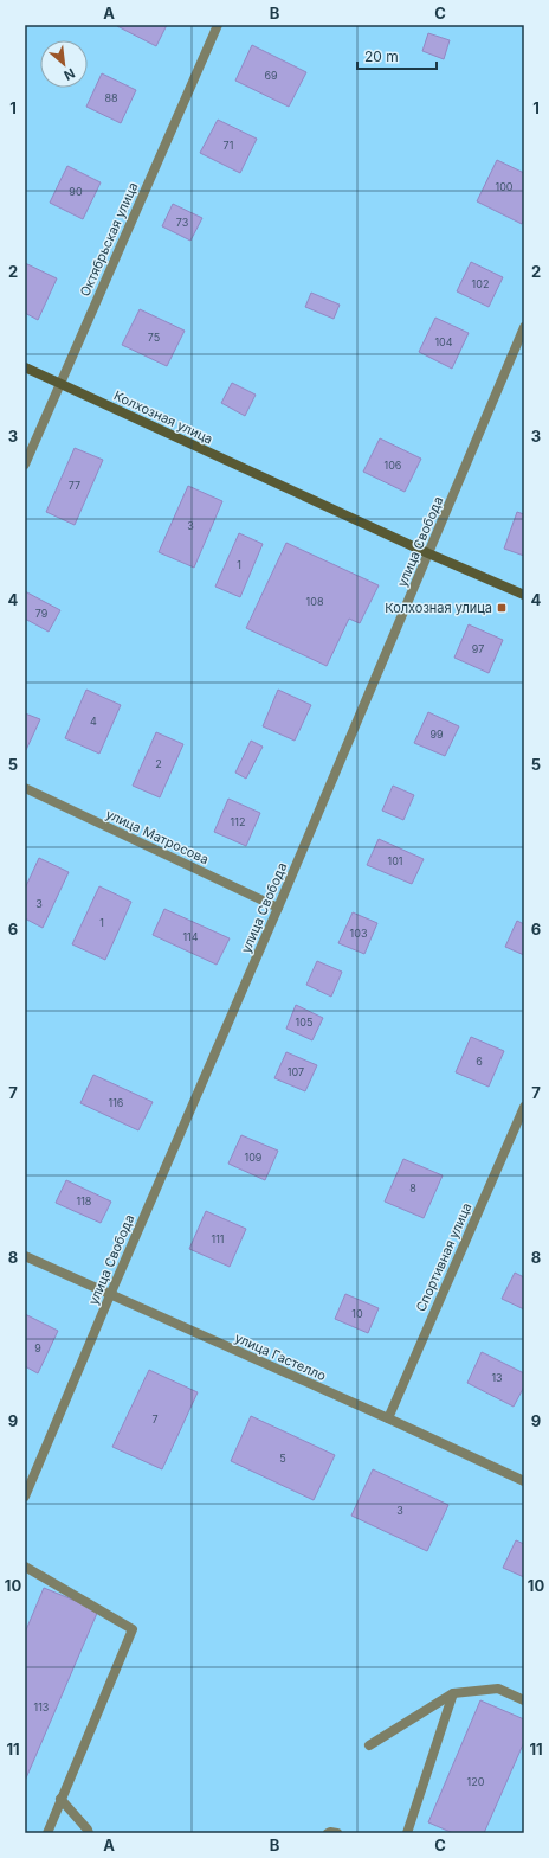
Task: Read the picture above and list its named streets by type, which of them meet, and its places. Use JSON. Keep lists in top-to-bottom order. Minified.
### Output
{"streets":{"main road":["Колхозная улица"],"street":["Октябрьская улица","улица Свобода","улица Матросова","Спортивная улица","улица Гастелло"]},"crossings":[["Октябрьская улица","Колхозная улица"],["Колхозная улица","улица Свобода"],["улица Свобода","улица Матросова"],["улица Свобода","улица Гастелло"],["Спортивная улица","улица Гастелло"]],"places":{"transit":["Колхозная улица"]},"house_numbers":["69","88","71","100","90","73","102","75","104","106","77","3","1","108","79","97","4","99","2","112","101","3","1","103","114","105","6","107","116","109","8","118","111","10","9","13","7","5","3","113","120"],"scale_bar":"20 m","north":"bottom right","grid":{"columns":["A","B","C"],"rows":["1","2","3","4","5","6","7","8","9","10","11"]}}
